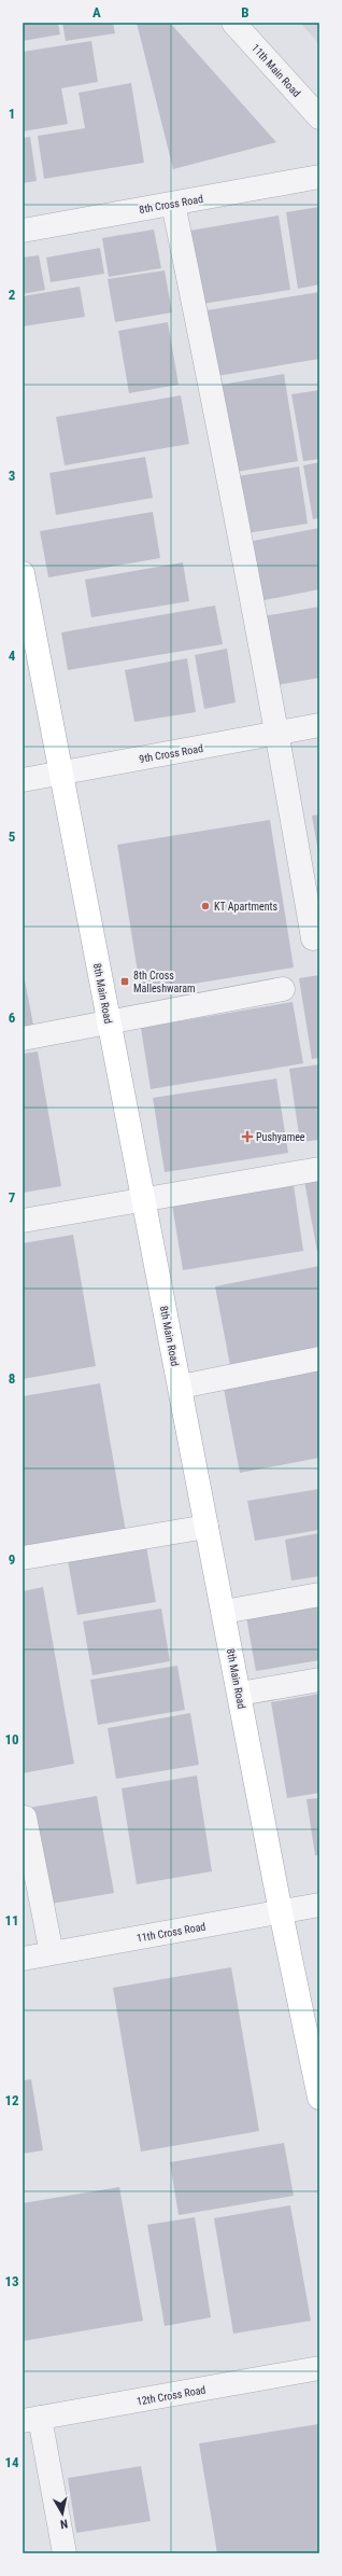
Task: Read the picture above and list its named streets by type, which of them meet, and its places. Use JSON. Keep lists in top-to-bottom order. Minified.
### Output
{"streets":{"main road":["8th Main Road"],"street":["11th Main Road","8th Cross Road","9th Cross Road","11th Cross Road","12th Cross Road"]},"crossings":[["9th Cross Road","8th Main Road"],["8th Main Road","11th Cross Road"]],"places":{"other":["KT Apartments"],"transit":["8th Cross Malleshwaram"],"health":["Pushyamee"]},"north":"bottom","grid":{"columns":["A","B"],"rows":["1","2","3","4","5","6","7","8","9","10","11","12","13","14"]}}
